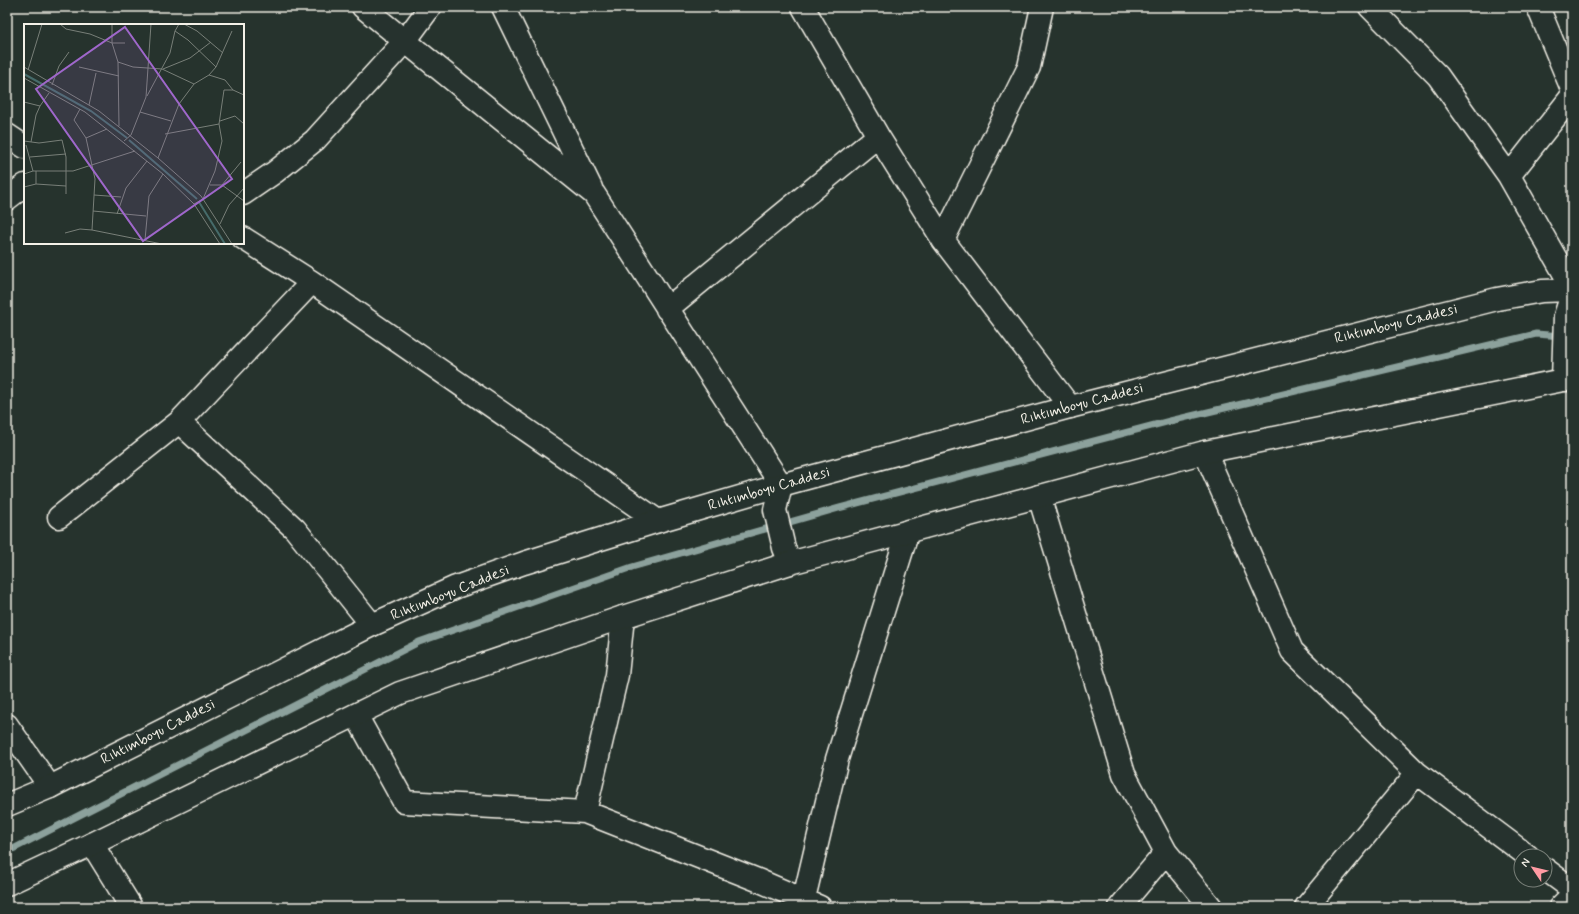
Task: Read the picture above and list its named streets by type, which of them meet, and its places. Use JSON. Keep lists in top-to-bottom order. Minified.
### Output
{"streets":{"street":["Rıhtımboyu Caddesi"]},"north":"top left"}
